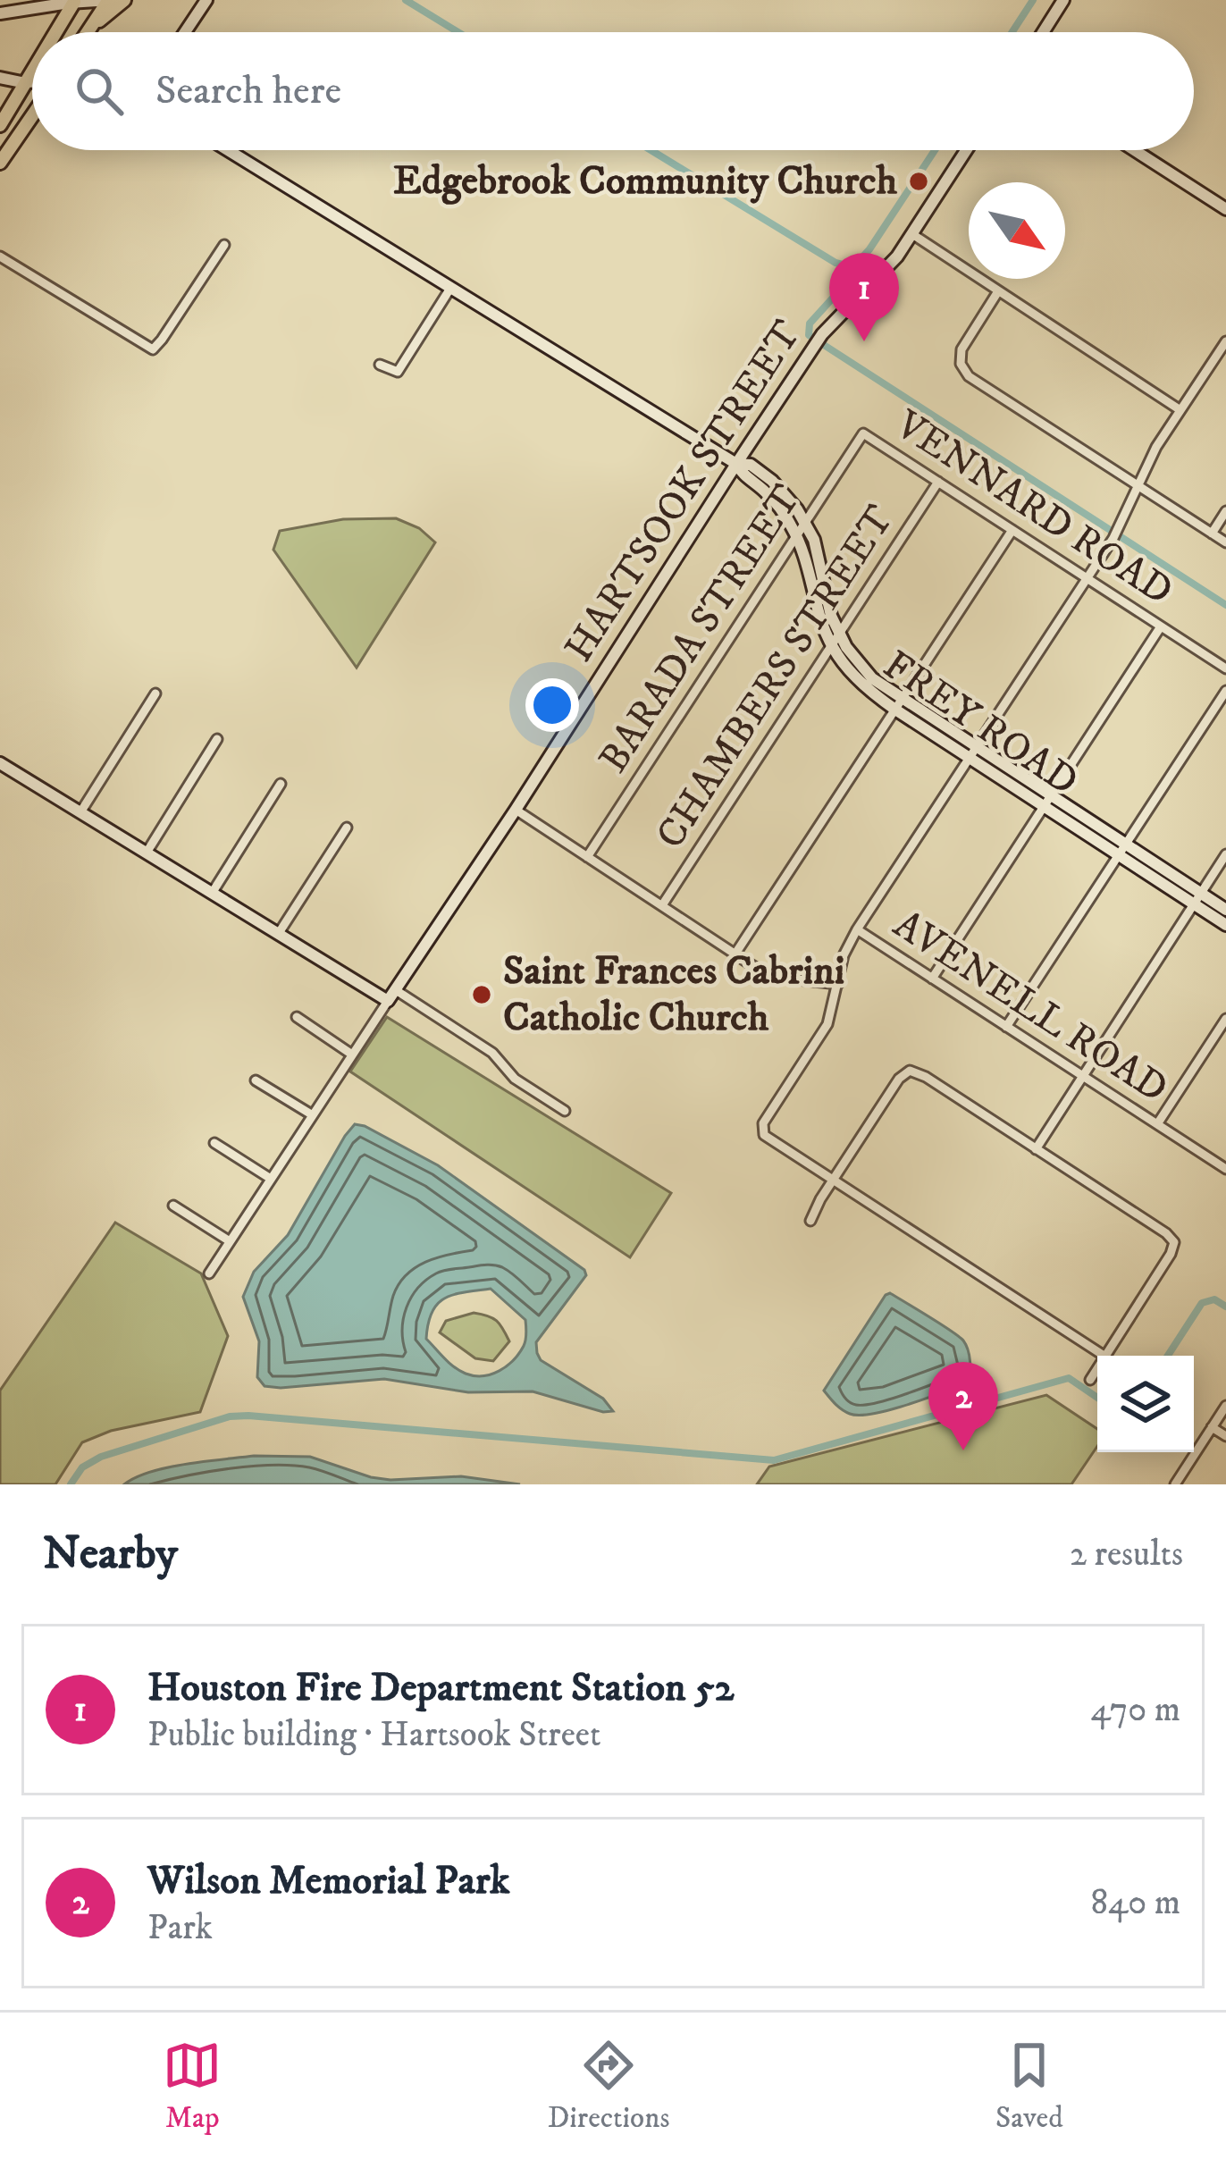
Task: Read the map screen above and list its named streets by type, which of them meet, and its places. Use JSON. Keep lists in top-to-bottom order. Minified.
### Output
{"streets":{"street":["HARTSOOK STREET","VENNARD ROAD","BARADA STREET","CHAMBERS STREET","FREY ROAD","AVENELL ROAD"]},"crossings":[["HARTSOOK STREET","FREY ROAD"],["VENNARD ROAD","BARADA STREET"],["VENNARD ROAD","CHAMBERS STREET"],["BARADA STREET","FREY ROAD"],["CHAMBERS STREET","FREY ROAD"]],"places":["Edgebrook Community Church","Saint Frances Cabrini Catholic Church"],"north":"bottom right","page":{"search":"Search here","pins":["1","2"],"heading":["Nearby","2 results"],"list":[{"mark":"1","name":"Houston Fire Department Station 52","note":"Public building · Hartsook Street","value":"470 m"},{"mark":"2","name":"Wilson Memorial Park","note":"Park","value":"840 m"}],"nav":["Map","Directions","Saved"]}}
